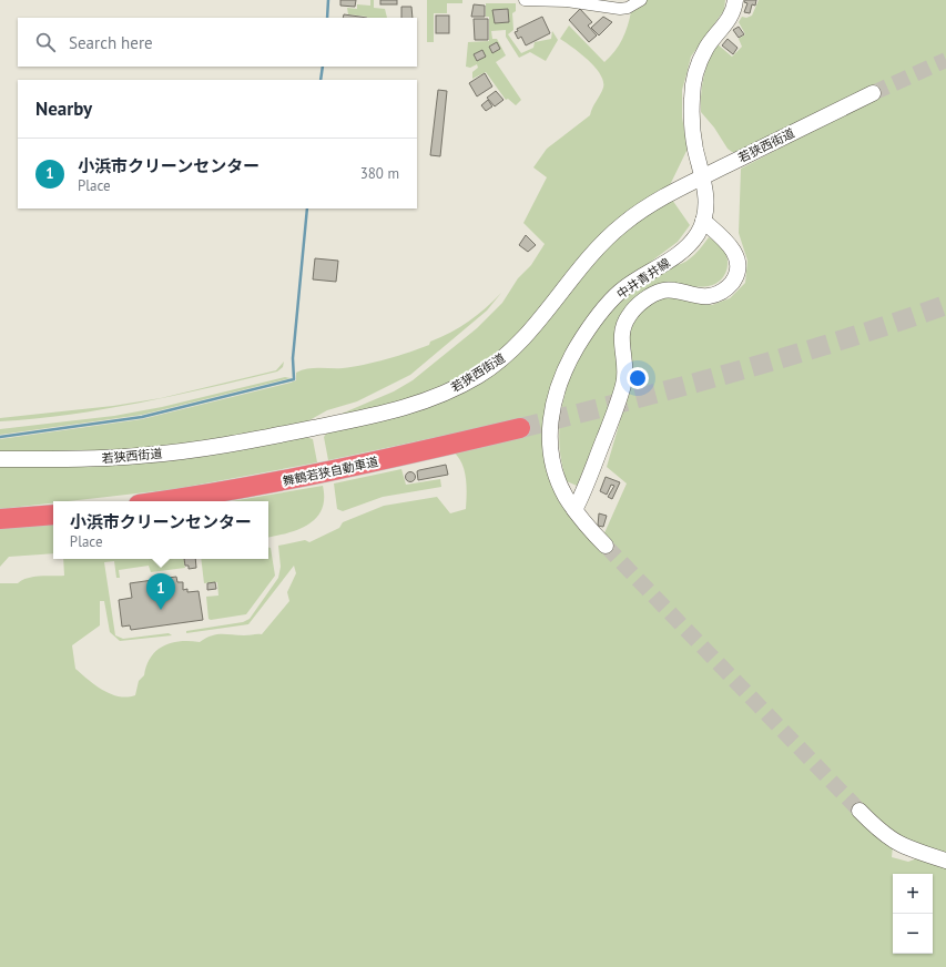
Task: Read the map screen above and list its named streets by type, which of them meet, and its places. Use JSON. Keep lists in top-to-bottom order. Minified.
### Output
{"streets":{"highway":["舞鶴若狭自動車道"],"street":["若狭西街道","中井青井線"]},"crossings":[["若狭西街道","中井青井線"]],"page":{"search":"Search here","heading":"Nearby","list":[{"mark":"1","name":"小浜市クリーンセンター","note":"Place","value":"380 m"}],"popup":["小浜市クリーンセンター","Place"],"pins":"1","map_buttons":["+","−"]}}
